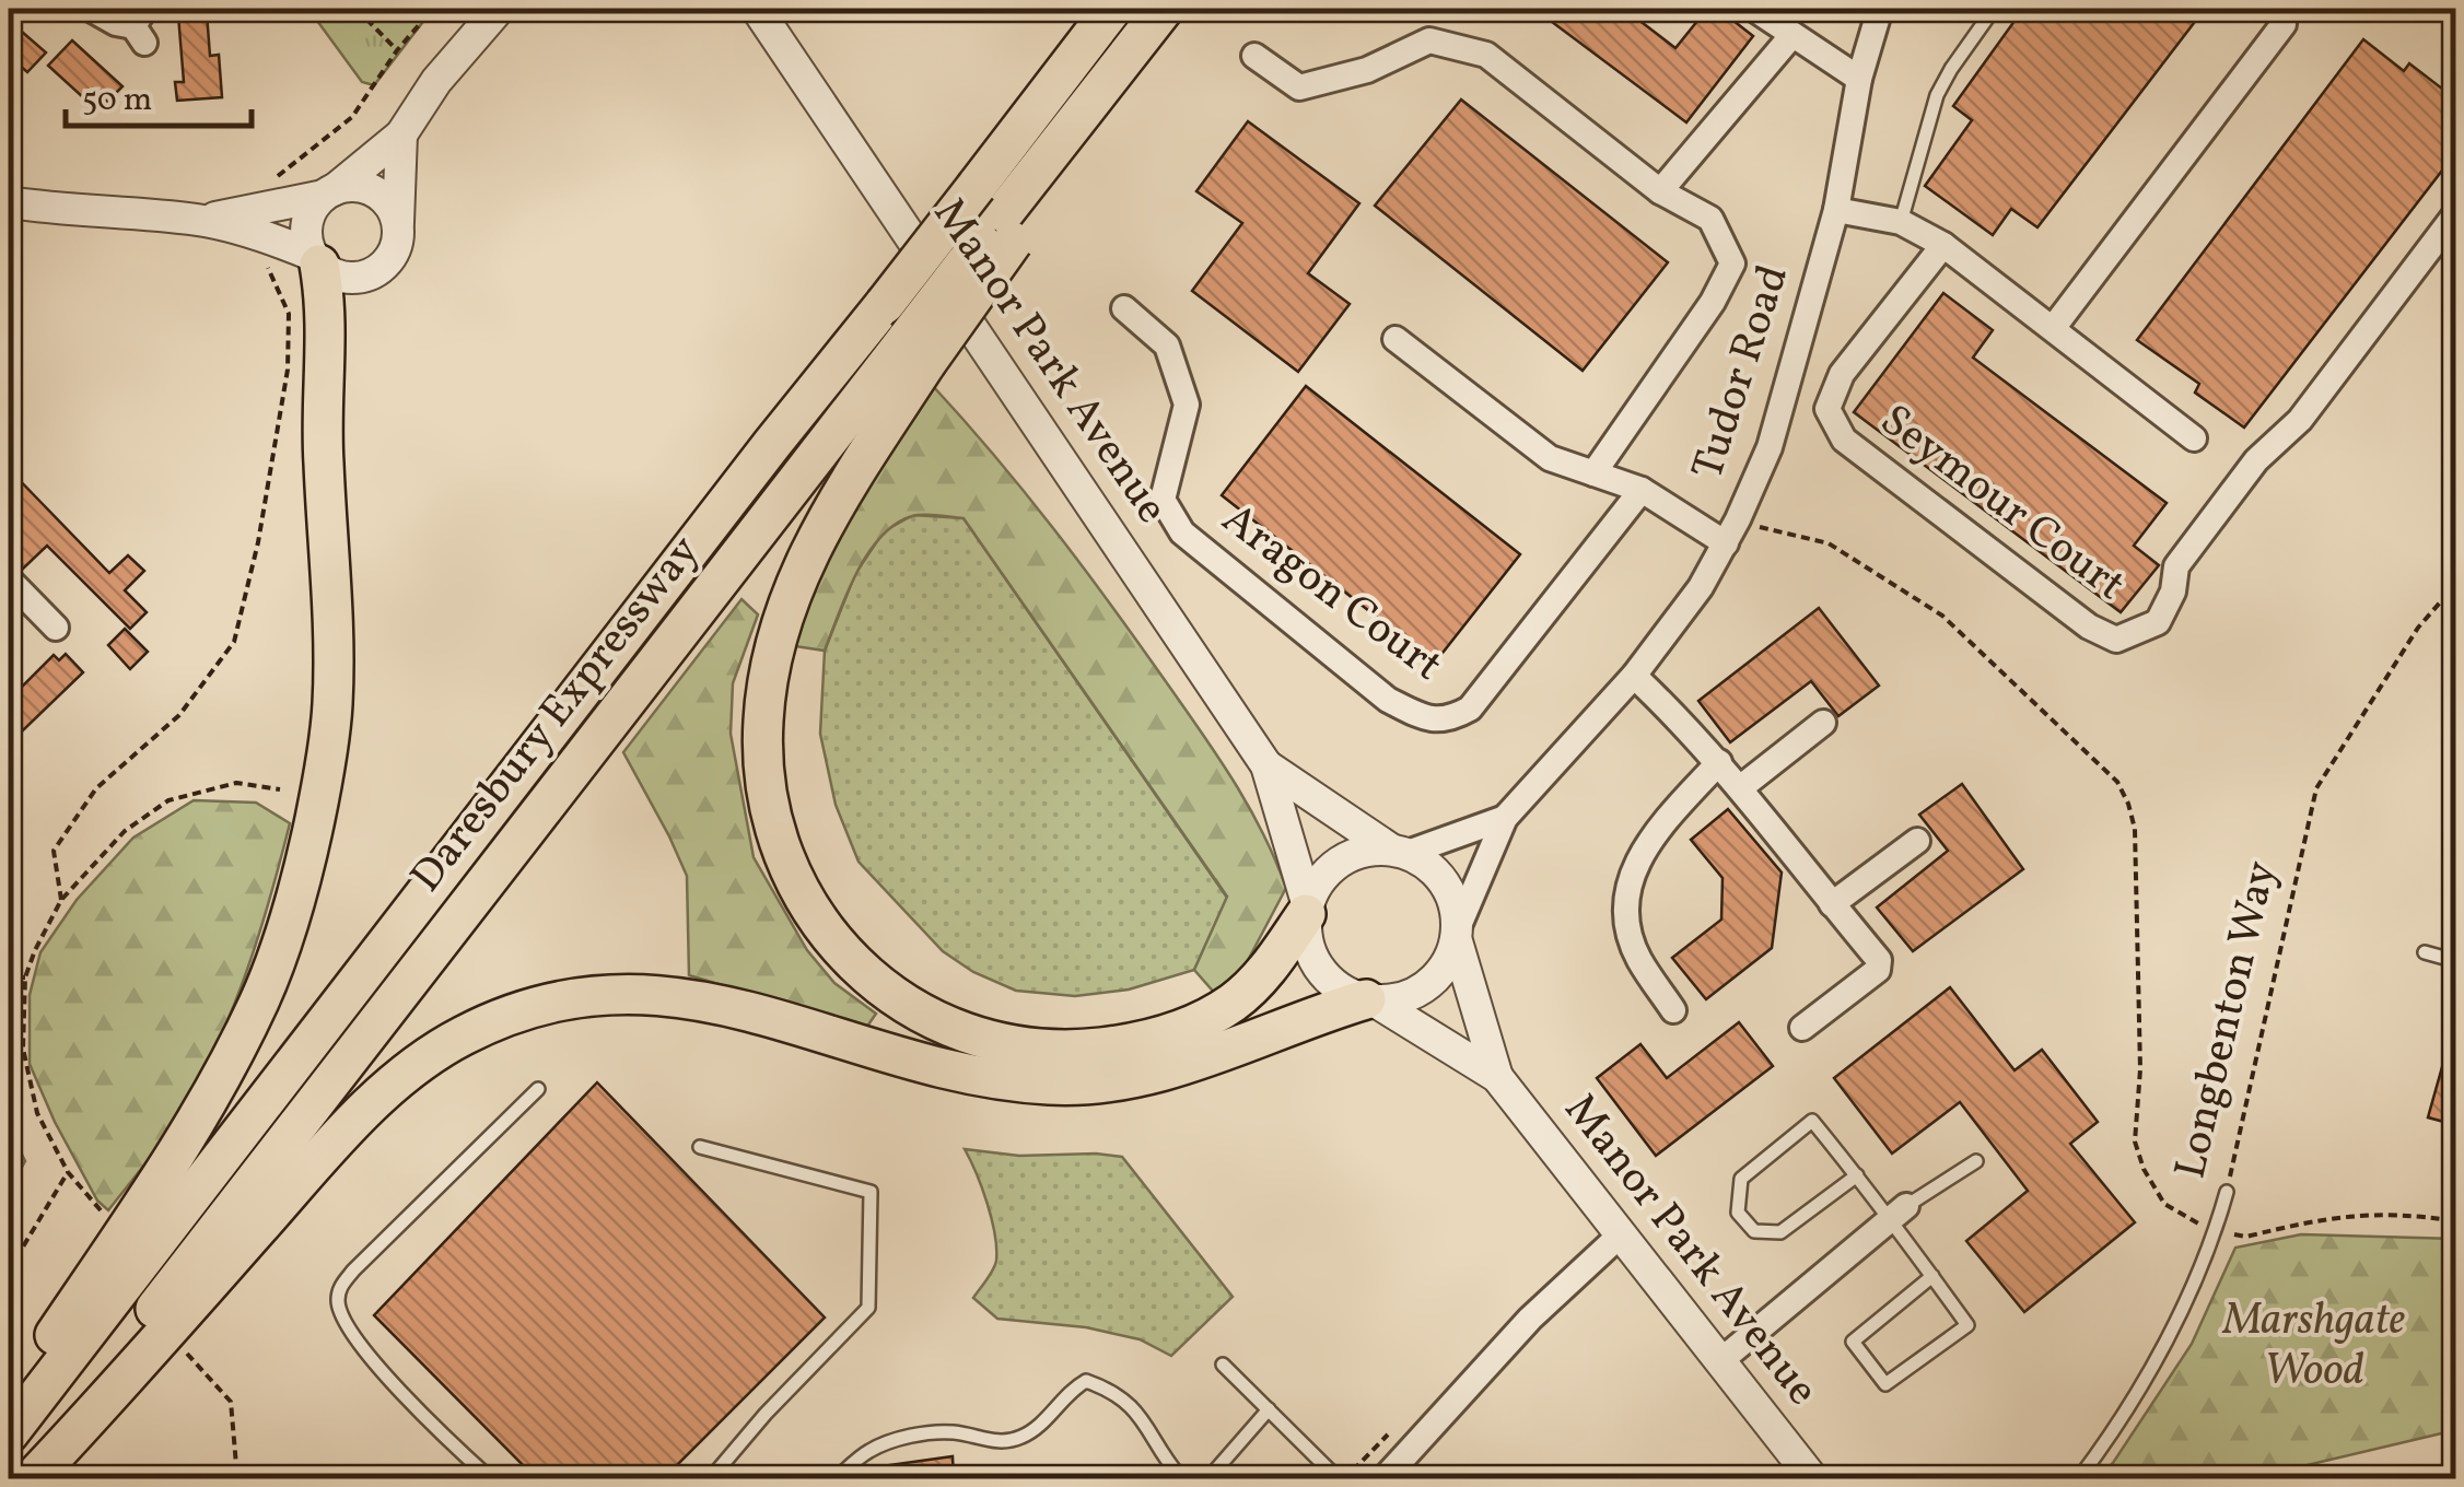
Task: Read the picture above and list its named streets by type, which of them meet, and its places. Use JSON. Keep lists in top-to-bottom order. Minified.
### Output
{"streets":{"main road":["Daresbury Expressway"],"street":["Manor Park Avenue","Tudor Road","Seymour Court","Aragon Court"],"lane":["Longbenton Way"]},"crossings":[["Manor Park Avenue","Tudor Road"]],"parks":["Marshgate Wood"],"scale_bar":"50 m"}
